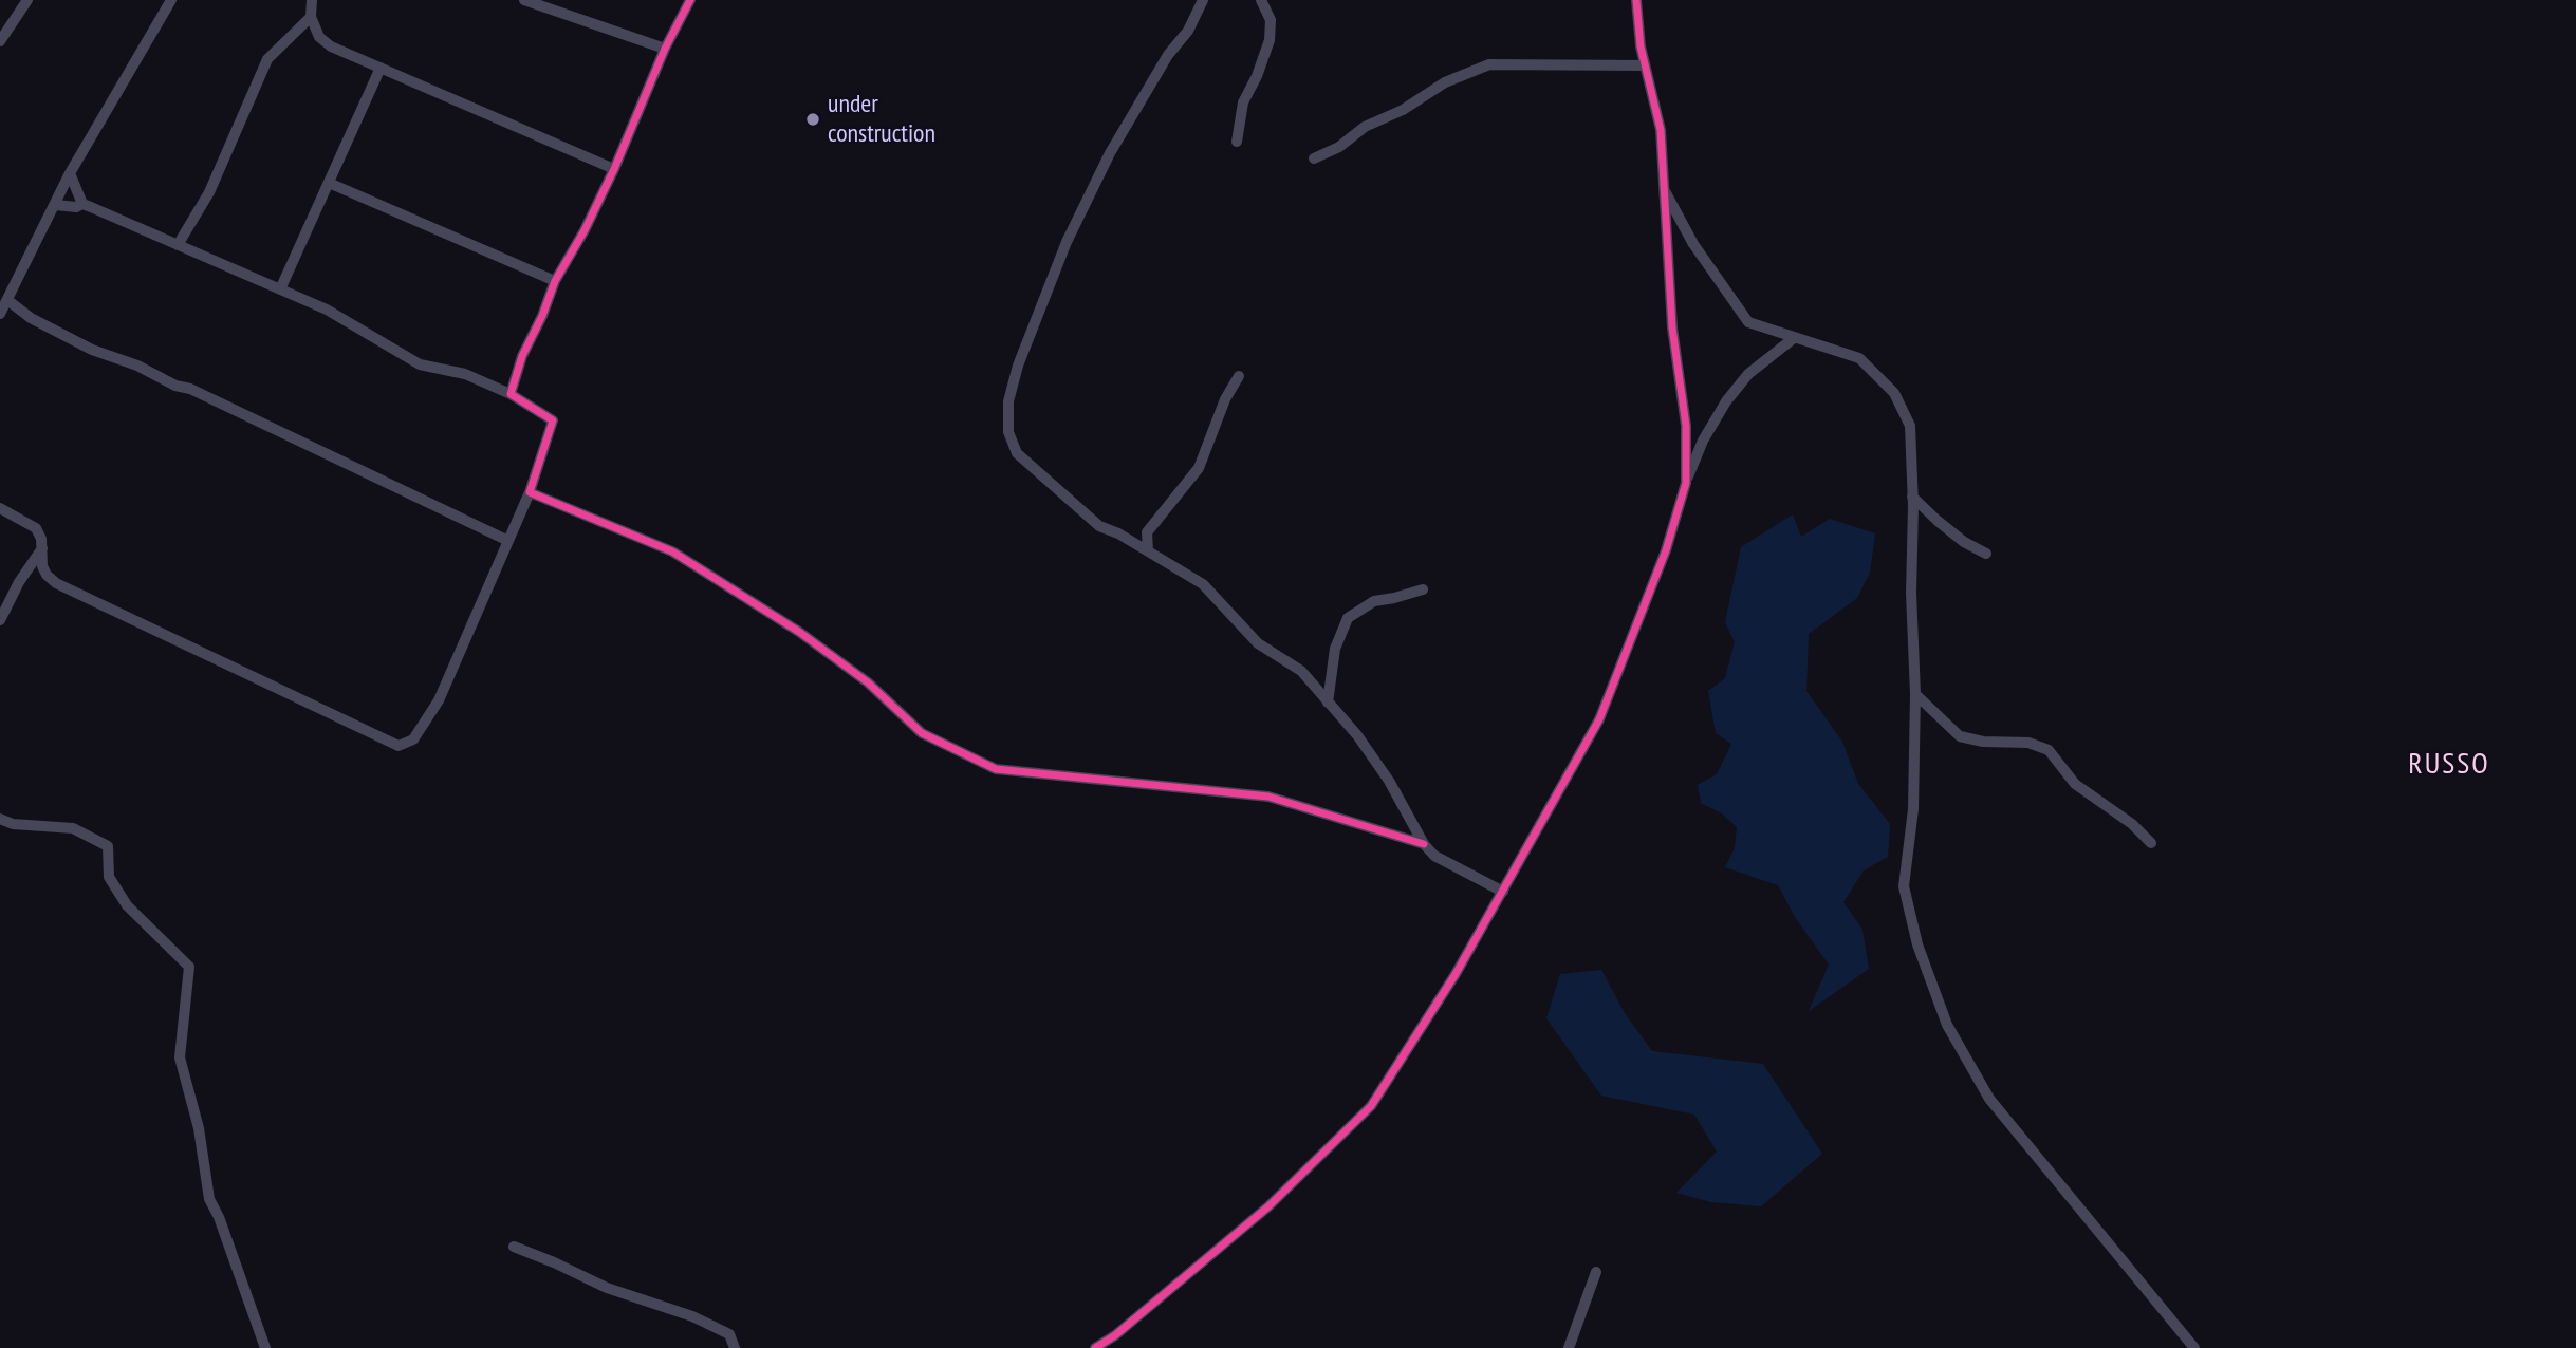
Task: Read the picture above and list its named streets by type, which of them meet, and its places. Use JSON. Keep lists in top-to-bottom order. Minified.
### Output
{"districts":["RUSSO"],"places":["under construction"]}
